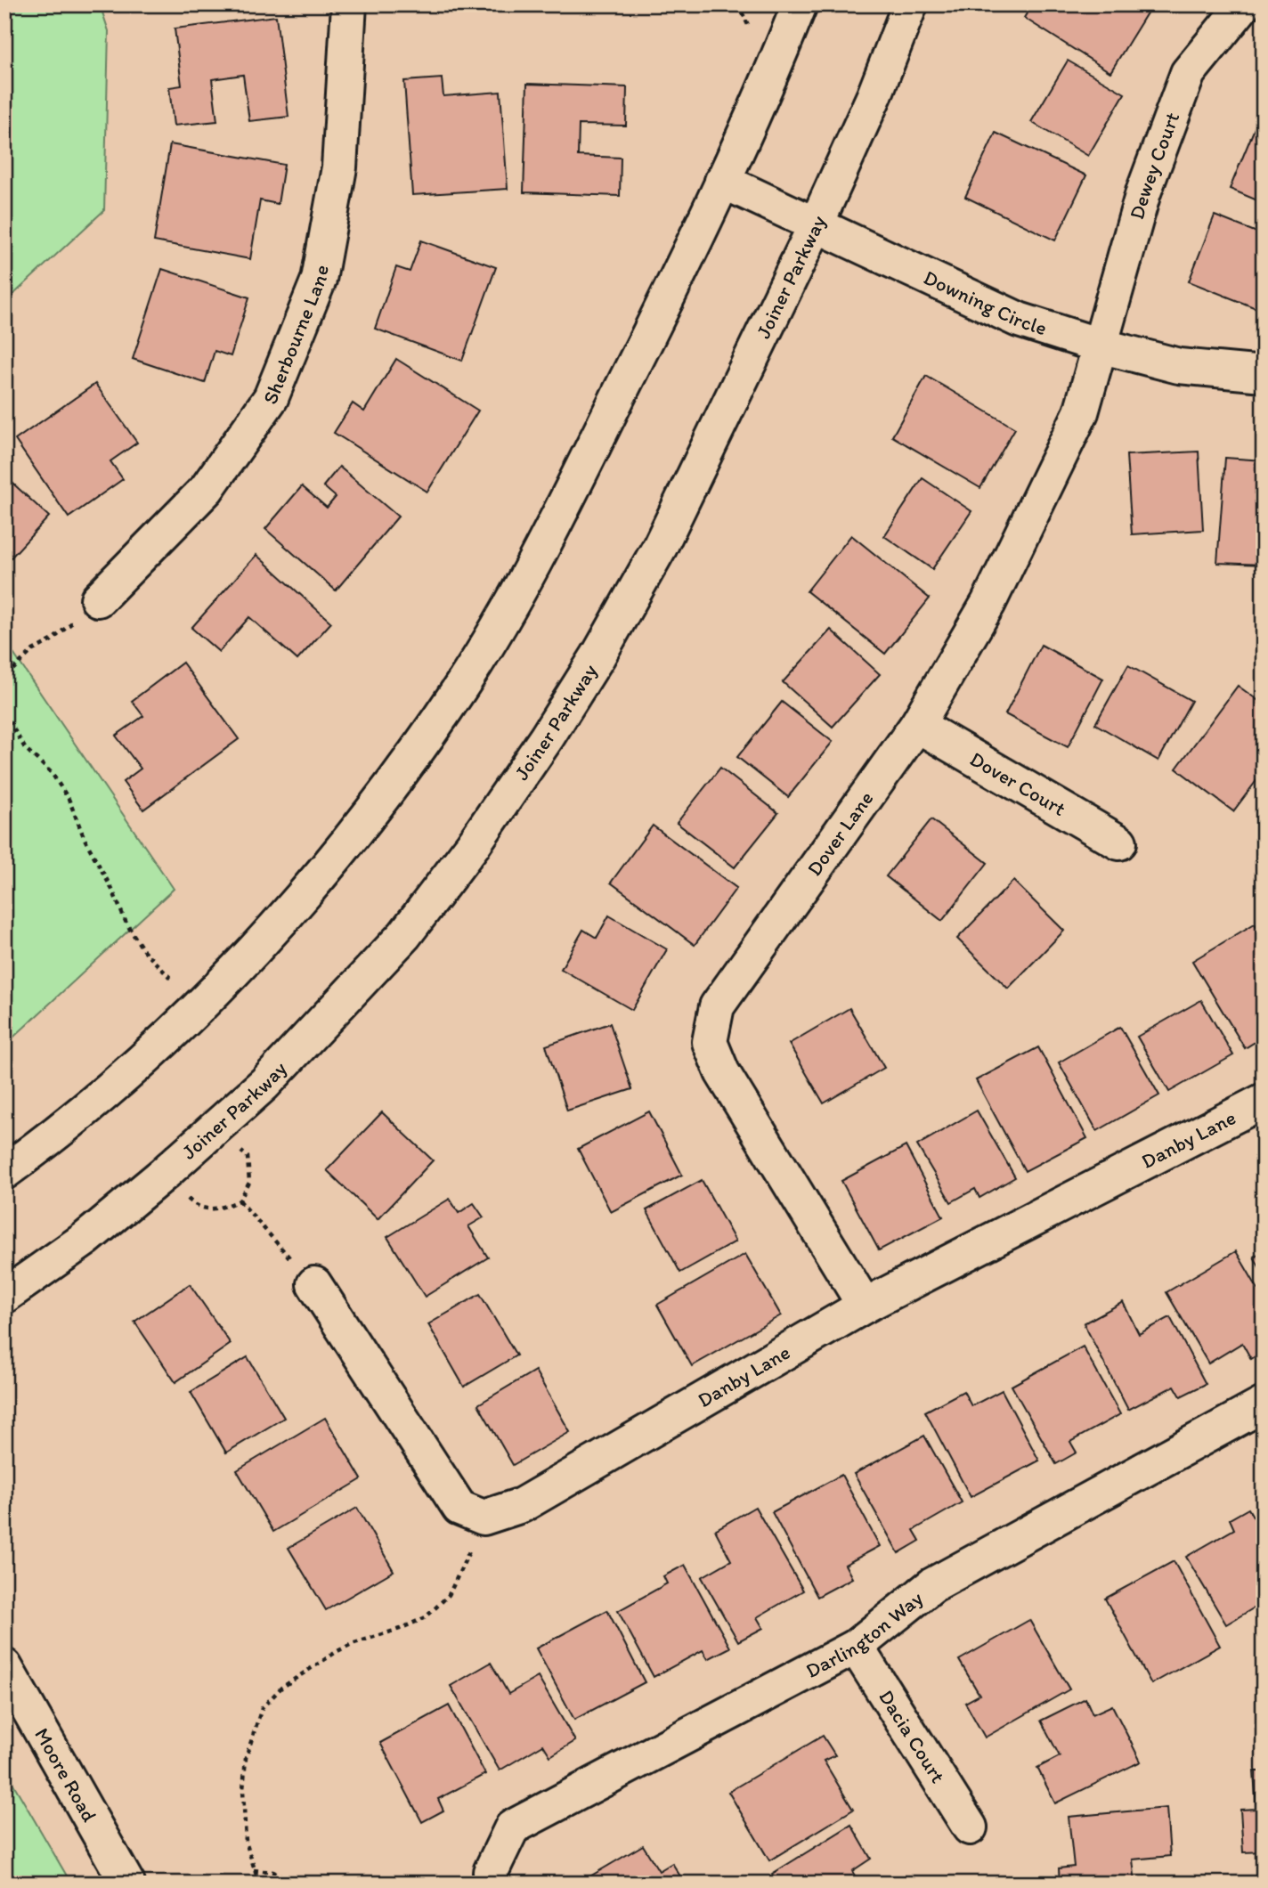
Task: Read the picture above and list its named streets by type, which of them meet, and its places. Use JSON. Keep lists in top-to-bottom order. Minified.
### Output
{"streets":{"street":["Dewey Court","Joiner Parkway","Downing Circle","Sherbourne Lane","Dover Court","Dover Lane","Danby Lane","Darlington Way","Dacia Court","Moore Road"]},"crossings":[["Dewey Court","Downing Circle"],["Dewey Court","Dover Lane"],["Joiner Parkway","Downing Circle"],["Downing Circle","Dover Lane"],["Dover Court","Dover Lane"],["Dover Lane","Danby Lane"],["Darlington Way","Dacia Court"]]}
